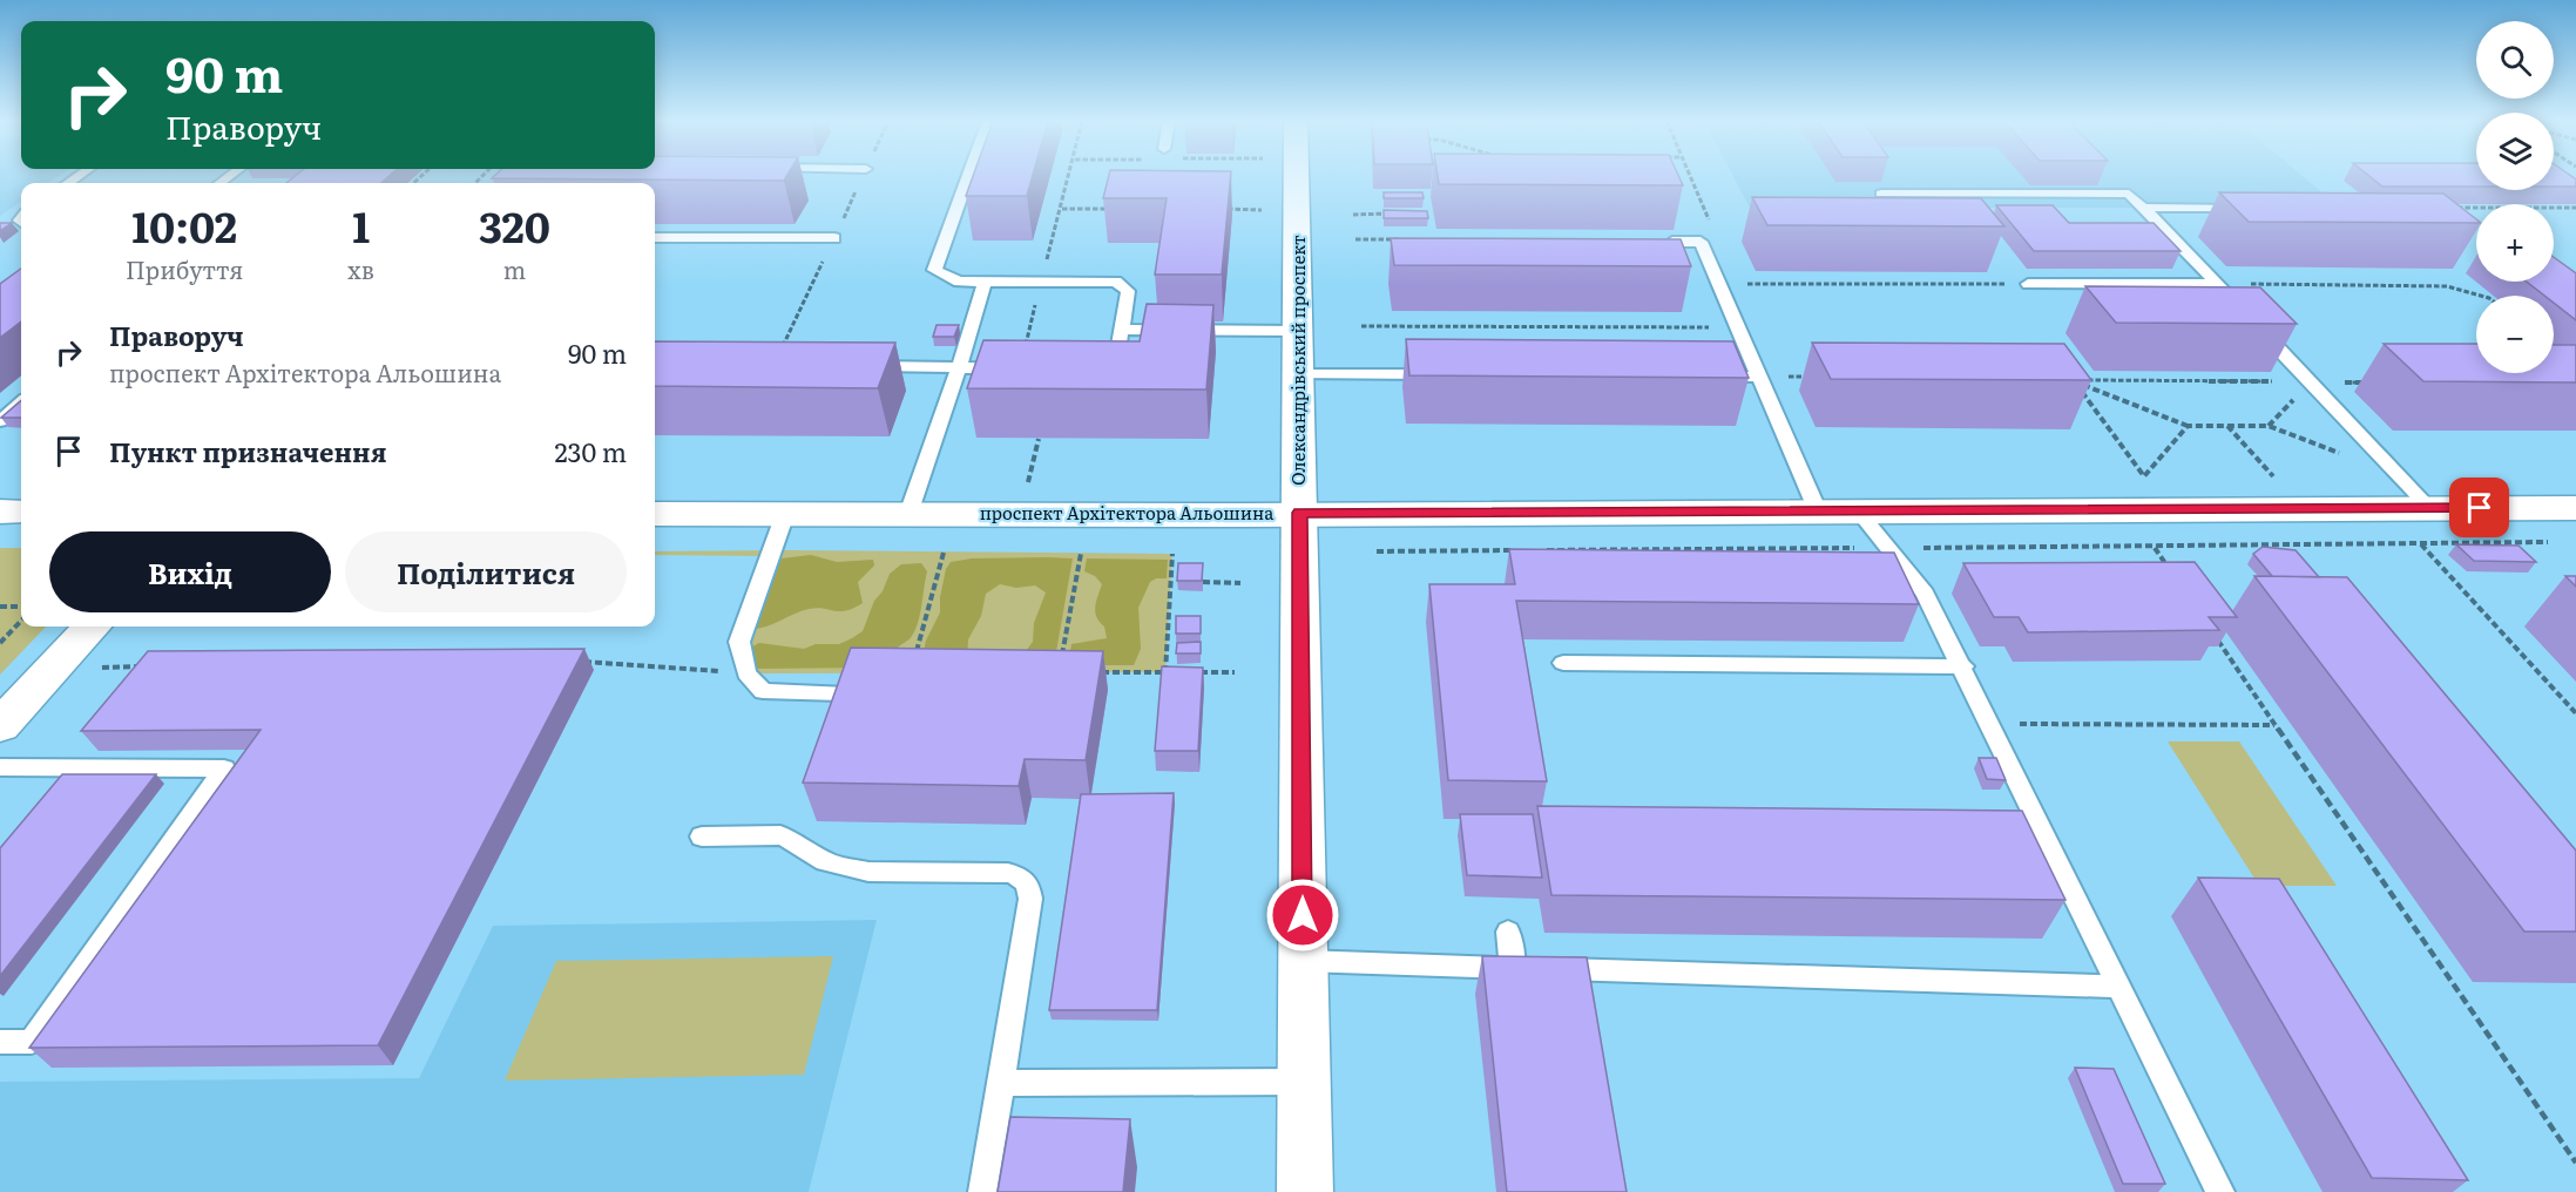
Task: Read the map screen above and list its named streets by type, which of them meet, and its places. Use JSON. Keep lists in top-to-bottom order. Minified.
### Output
{"streets":{"street":["Олександрівський проспект","проспект Архітектора Альошина"]},"crossings":[["Олександрівський проспект","проспект Архітектора Альошина"]],"page":{"map_buttons":["+","−"],"turn":["90 m","Праворуч"],"eta":["10:02","Прибуття","1","хв","320","m"],"list":[{"name":"Праворуч","note":"проспект Архітектора Альошина","value":"90 m"},{"name":"Пункт призначення","value":"230 m"}],"buttons":["Вихід","Поділитися"]}}
